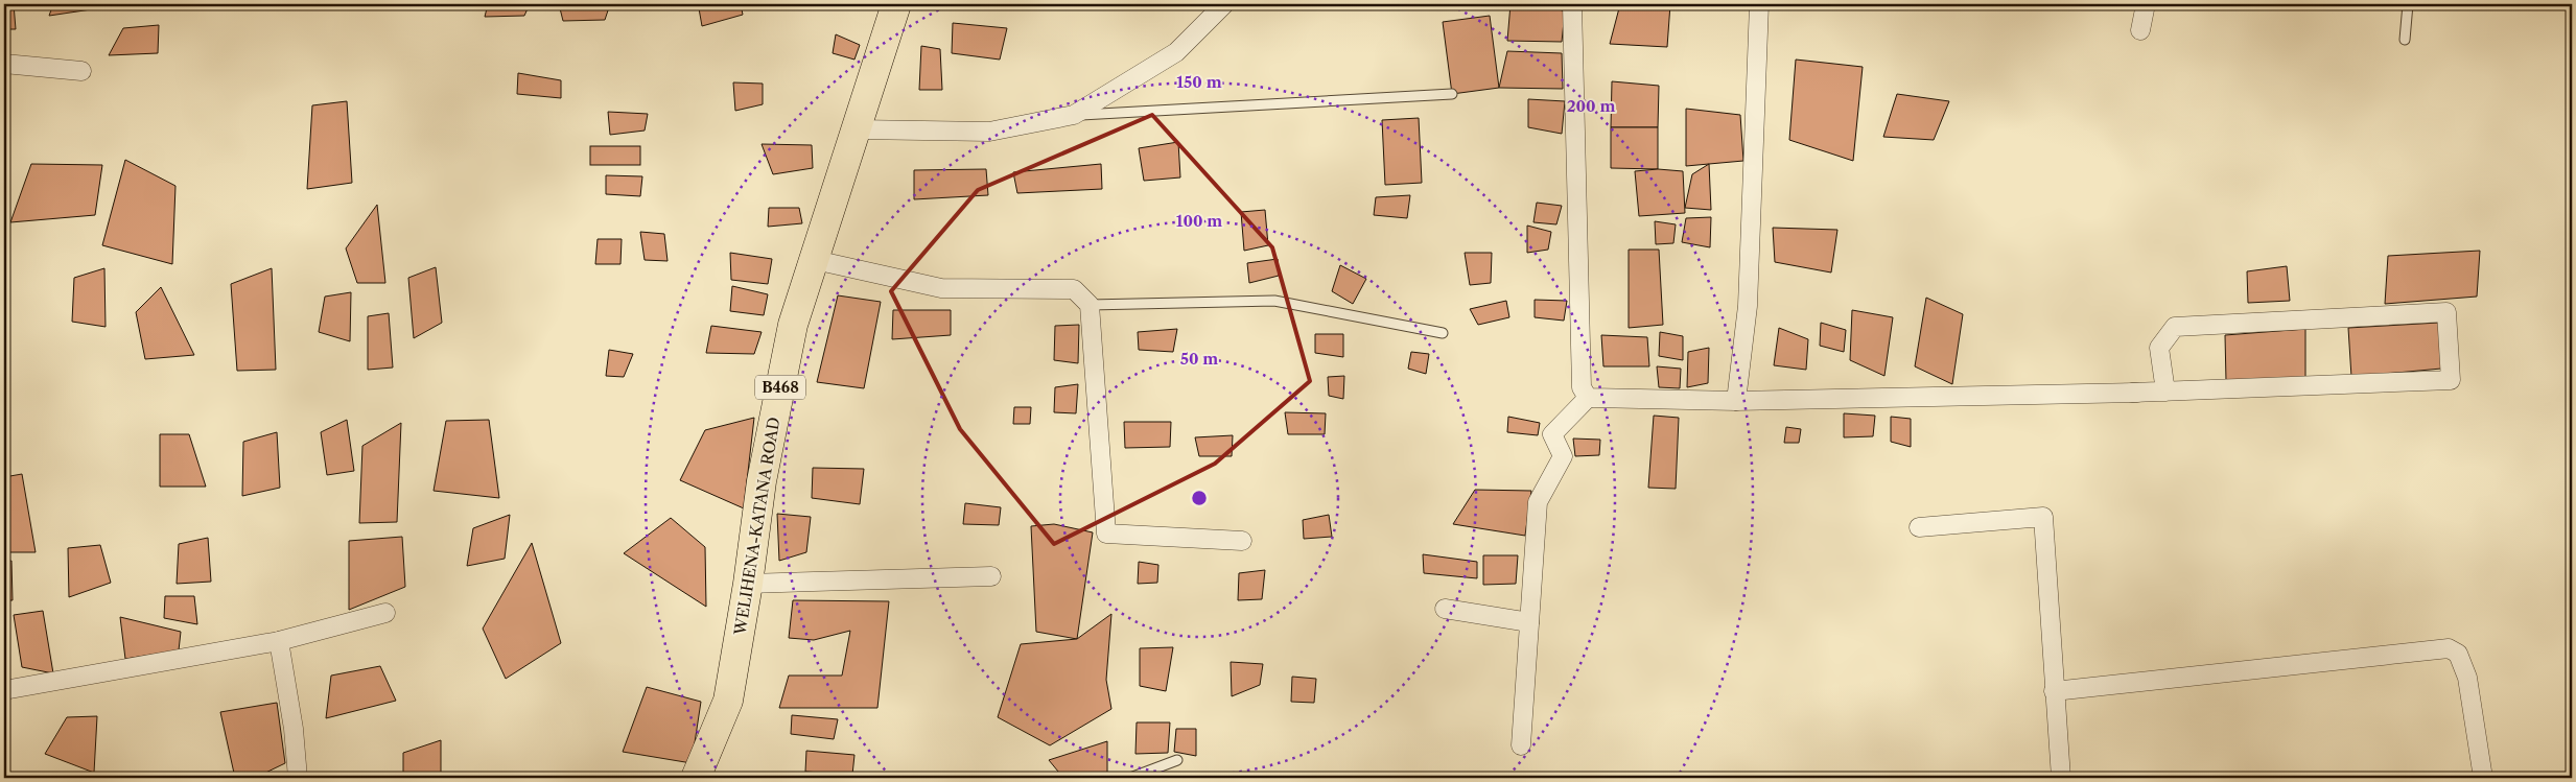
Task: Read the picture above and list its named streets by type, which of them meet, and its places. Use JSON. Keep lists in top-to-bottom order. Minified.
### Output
{"streets":{"main road":["B468","WELIHENA-KATANA ROAD"]},"rings":["150 m","200 m","100 m","50 m"]}
